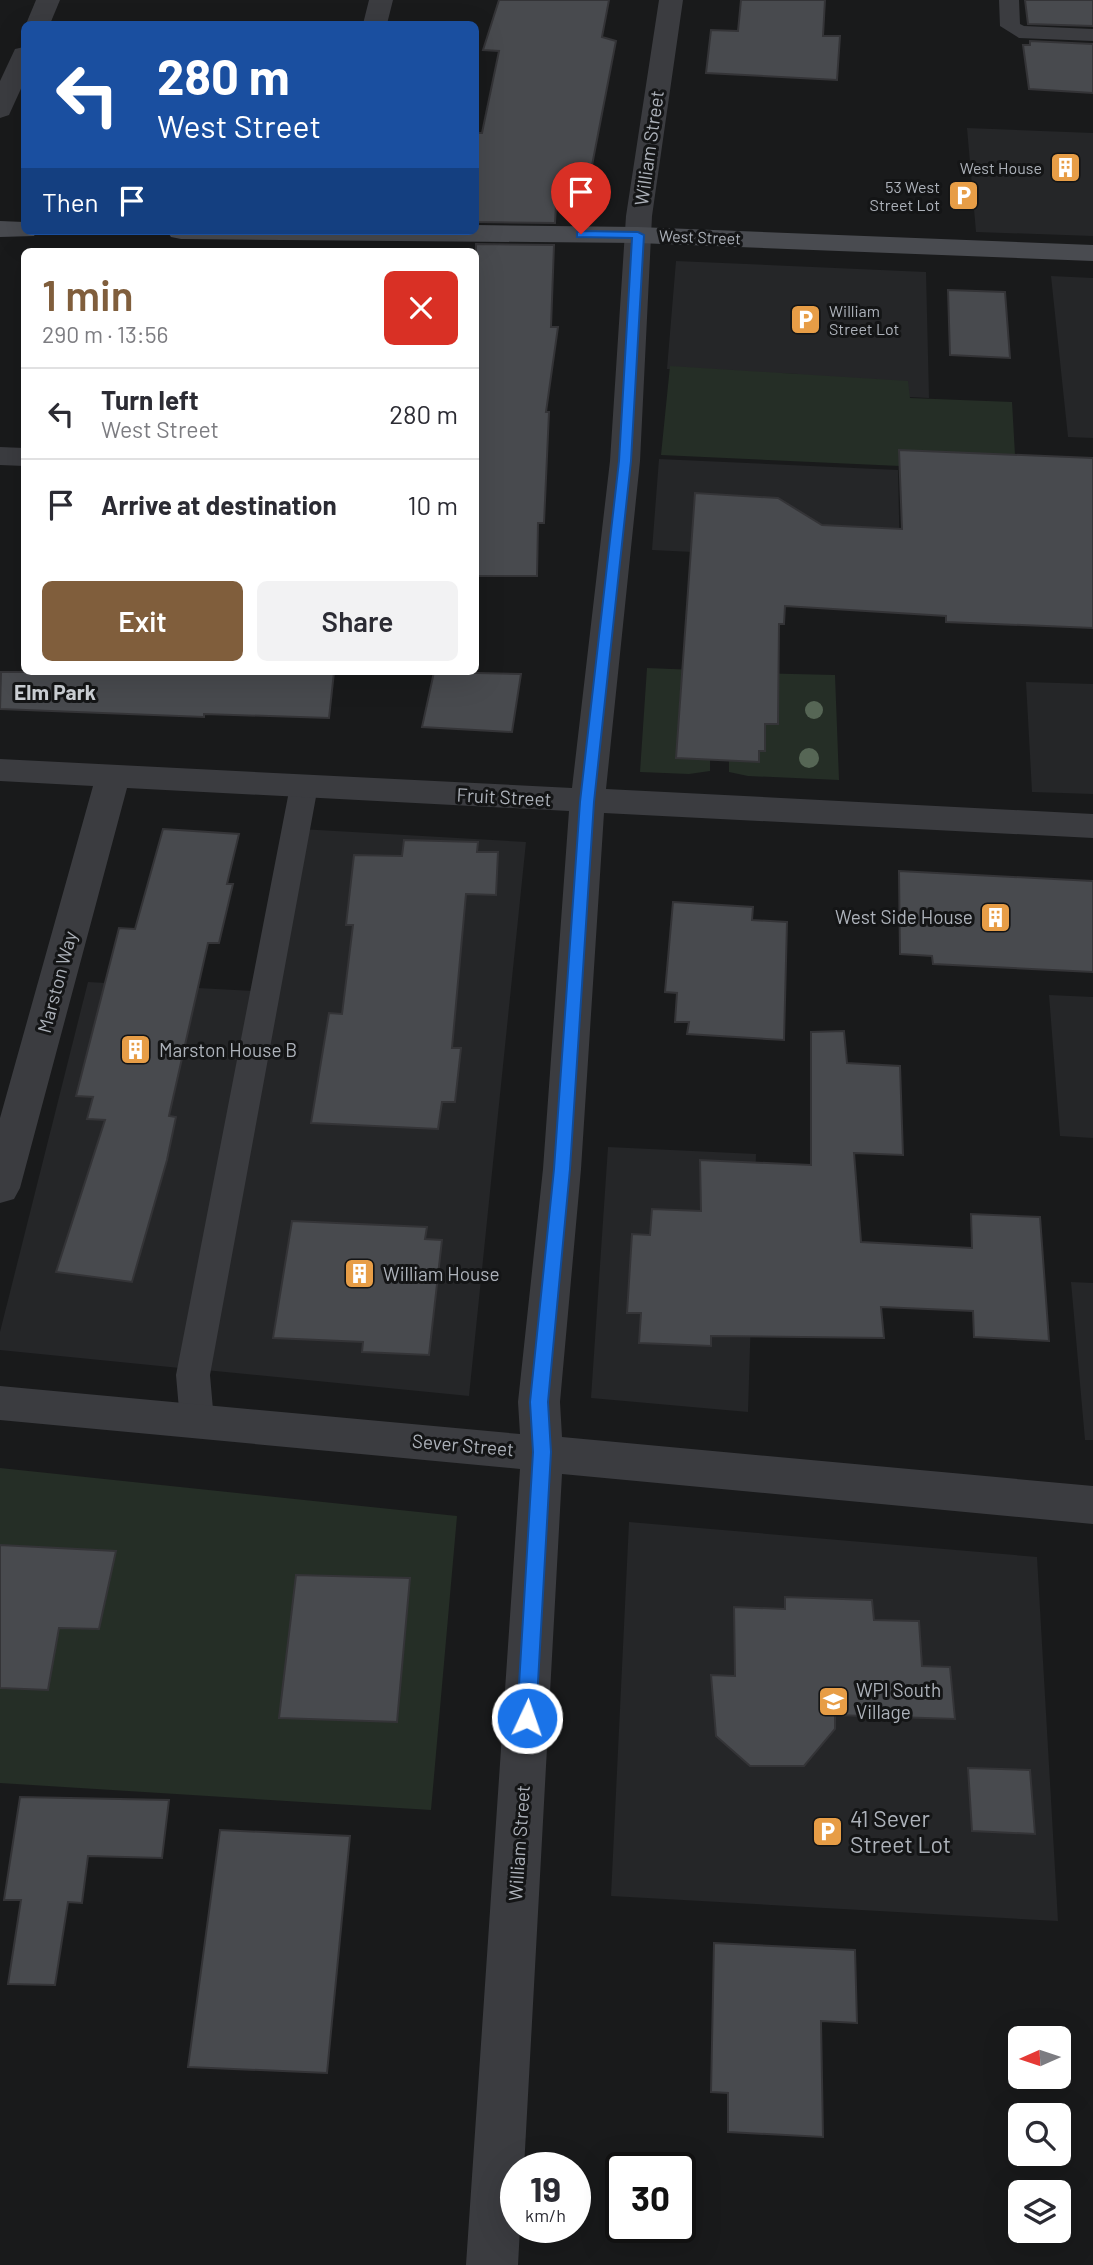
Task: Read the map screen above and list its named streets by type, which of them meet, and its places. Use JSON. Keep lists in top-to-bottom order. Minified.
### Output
{"streets":{"street":["William Street","West Street","Fruit Street","Marston Way","Sever Street"]},"crossings":[["William Street","West Street"],["William Street","Fruit Street"],["William Street","Sever Street"],["Fruit Street","Marston Way"]],"districts":["Elm Park"],"places":{"building":["West House","West Side House","Marston House B","William House"],"parking":["53 West Street Lot","William Street Lot","41 Sever Street Lot"],"school or university":["WPI South Village"]},"north":"left","page":{"turn":["280 m","West Street"],"then":"Then","heading":["1 min","290 m · 13:56"],"list":[{"name":"Turn left","note":"West Street","value":"280 m"},{"name":"Arrive at destination","value":"10 m"}],"buttons":["Exit","Share"],"speed":"19 km/h","limit":"30"}}
